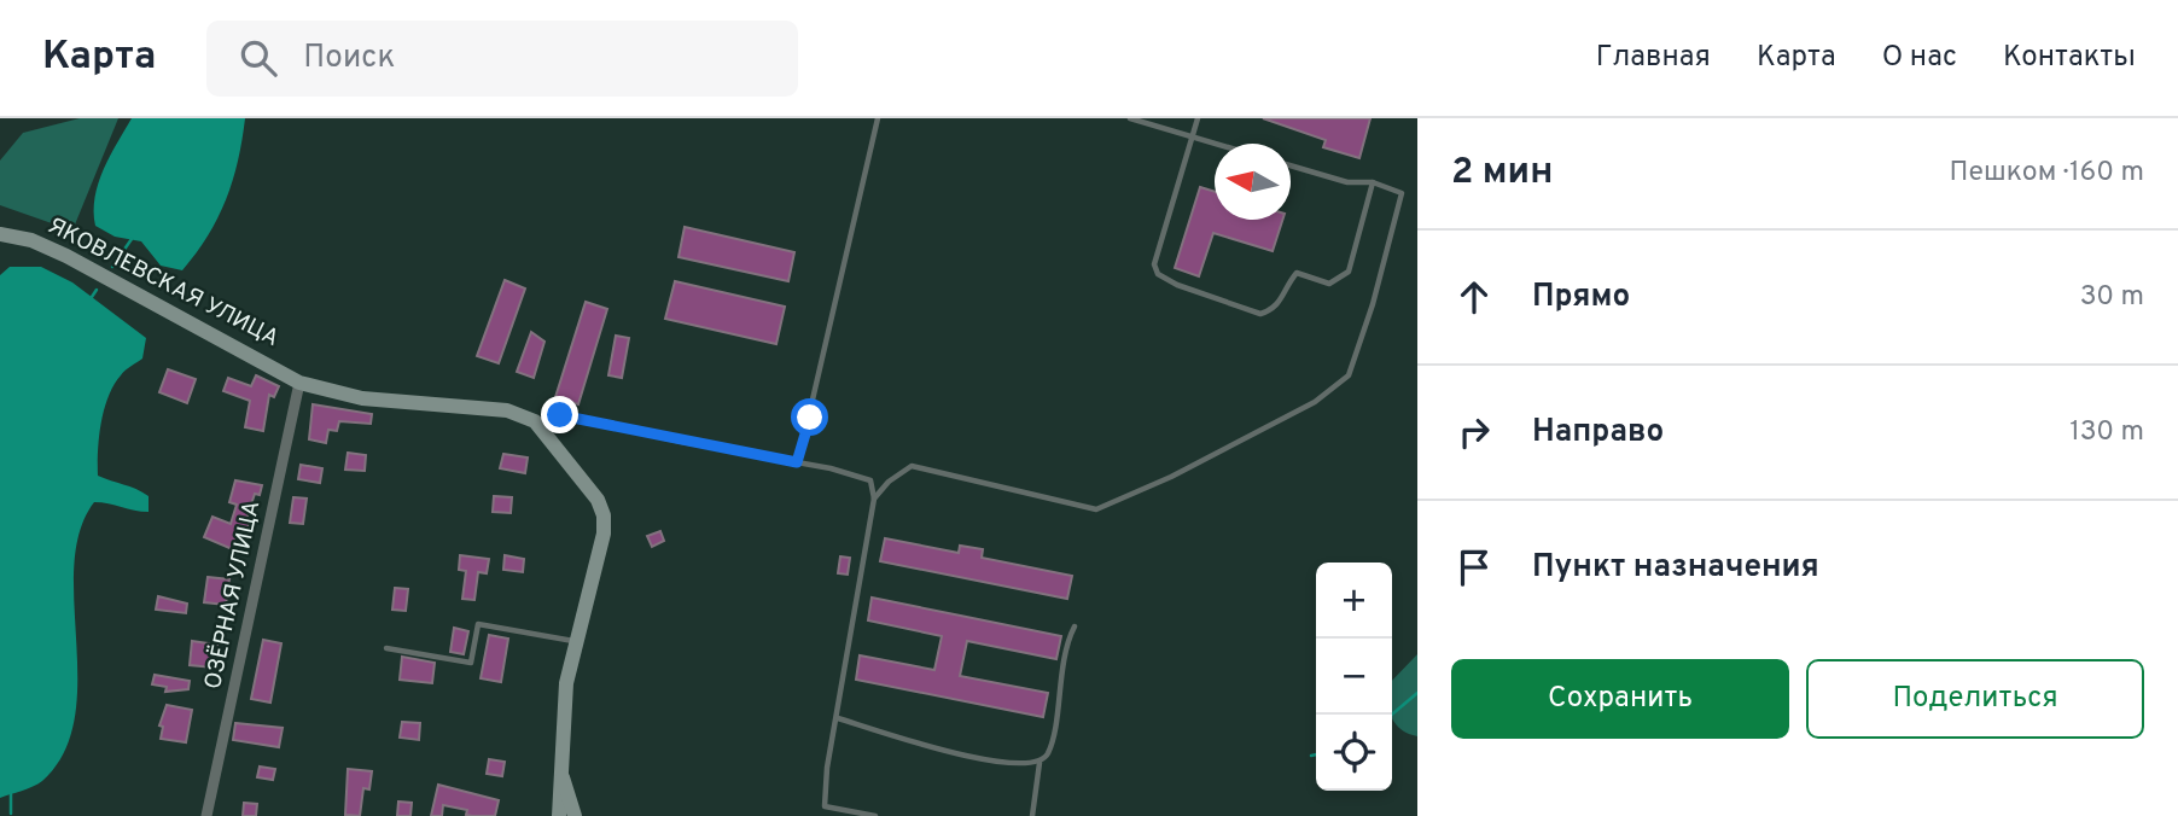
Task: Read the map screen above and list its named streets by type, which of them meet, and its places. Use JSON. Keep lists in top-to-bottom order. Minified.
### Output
{"streets":{"street":["ЯКОВЛЕВСКАЯ УЛИЦА","ОЗЁРНАЯ УЛИЦА"]},"crossings":[["ЯКОВЛЕВСКАЯ УЛИЦА","ОЗЁРНАЯ УЛИЦА"]],"north":"left","page":{"header":"Карта","search":"Поиск","nav":["Главная","Карта","О нас","Контакты"],"heading":["2 мин","Пешком · 160 m"],"list":[["Прямо","30 m"],["Направо","130 m"],"Пункт назначения"],"map_buttons":["+","−"],"buttons":["Сохранить","Поделиться"]}}
